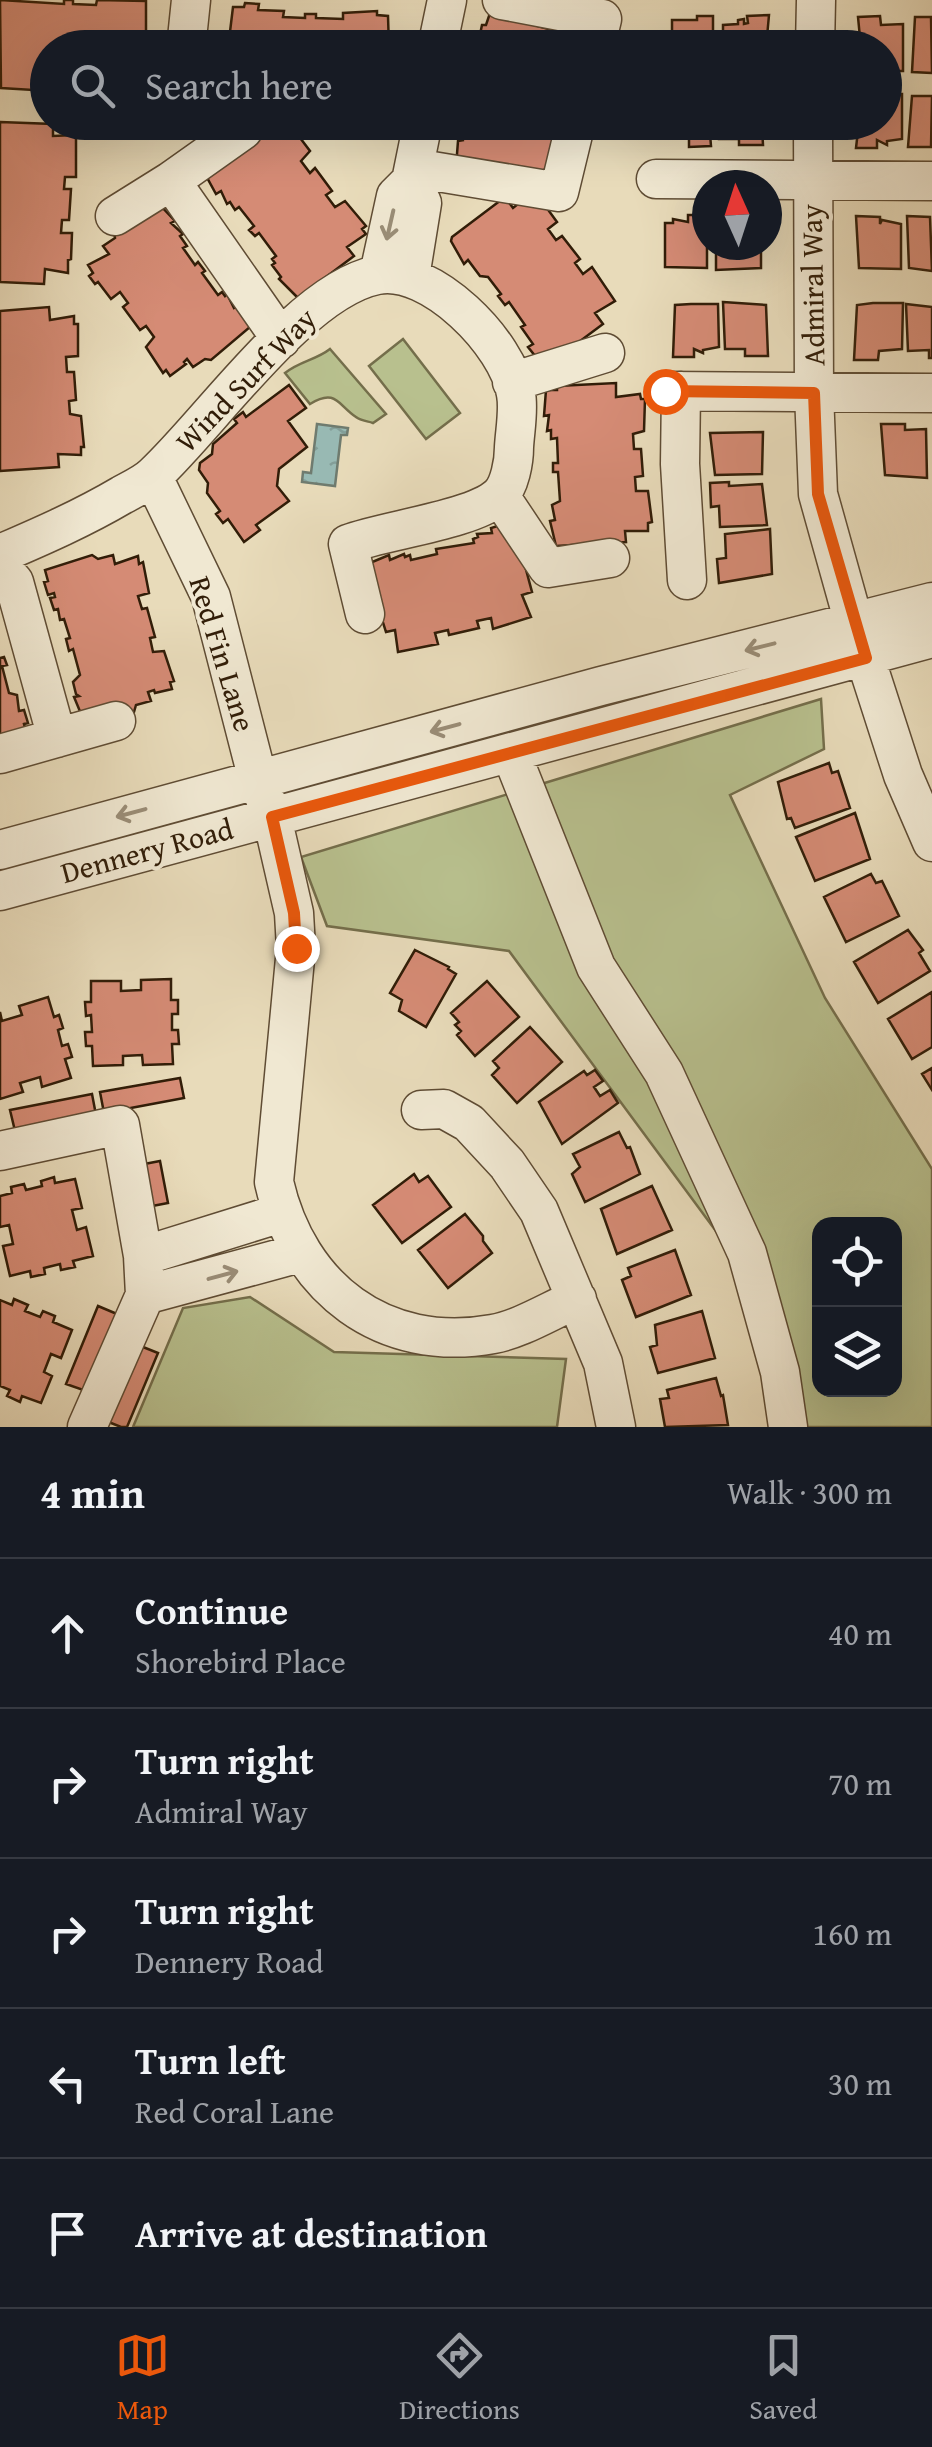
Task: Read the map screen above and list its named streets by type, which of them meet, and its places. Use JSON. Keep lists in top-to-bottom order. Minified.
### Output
{"streets":{"street":["Admiral Way","Wind Surf Way","Red Fin Lane","Dennery Road"]},"crossings":[["Admiral Way","Dennery Road"],["Wind Surf Way","Red Fin Lane"],["Red Fin Lane","Dennery Road"]],"north":"top","page":{"search":"Search here","heading":["4 min","Walk · 300 m"],"list":[["Continue","Shorebird Place","40 m"],["Turn right","Admiral Way","70 m"],["Turn right","Dennery Road","160 m"],["Turn left","Red Coral Lane","30 m"],"Arrive at destination"],"nav":["Map","Directions","Saved"]}}
